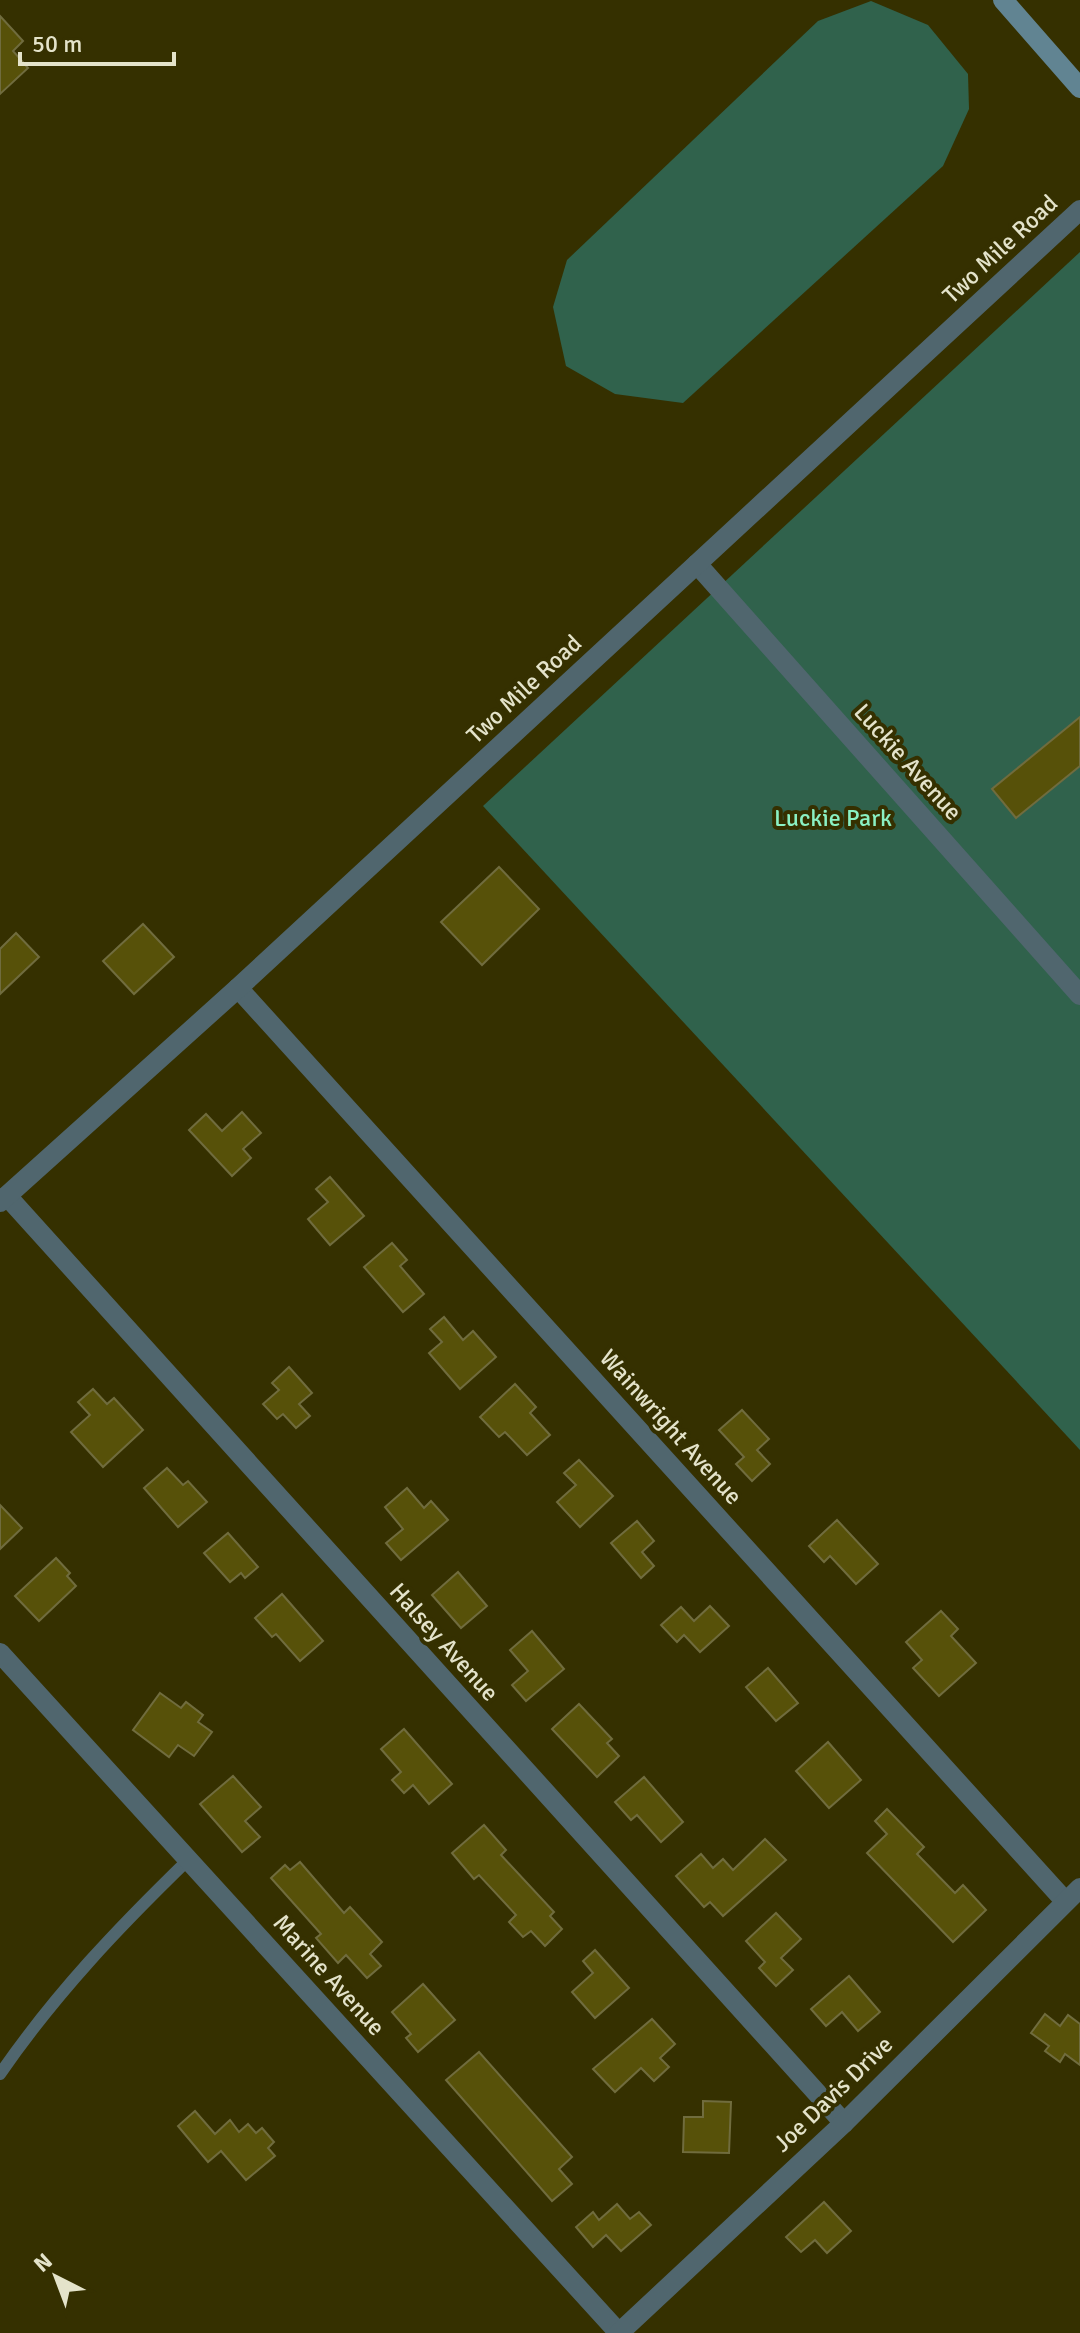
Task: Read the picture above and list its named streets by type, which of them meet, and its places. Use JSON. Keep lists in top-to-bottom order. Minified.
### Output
{"streets":{"street":["Two Mile Road","Luckie Avenue","Wainwright Avenue","Halsey Avenue","Marine Avenue","Joe Davis Drive"]},"crossings":[["Two Mile Road","Luckie Avenue"],["Two Mile Road","Wainwright Avenue"],["Two Mile Road","Halsey Avenue"],["Wainwright Avenue","Joe Davis Drive"],["Halsey Avenue","Joe Davis Drive"],["Marine Avenue","Joe Davis Drive"]],"parks":["Luckie Park"],"scale_bar":"50 m","north":"top left"}
